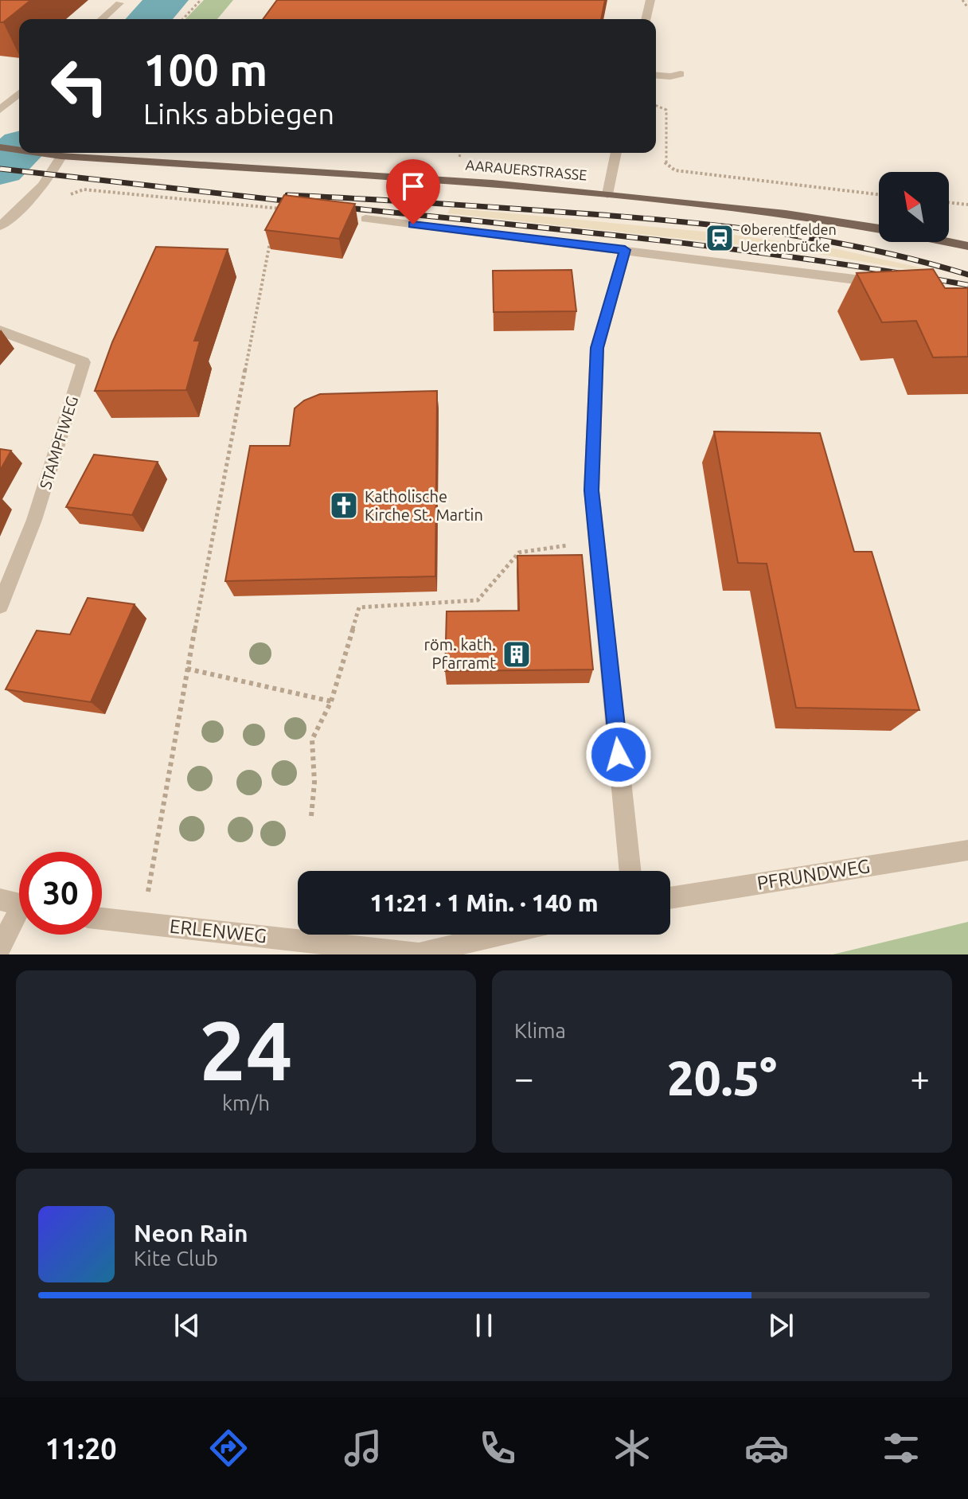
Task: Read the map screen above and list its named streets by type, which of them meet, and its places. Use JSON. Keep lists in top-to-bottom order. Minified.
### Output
{"streets":{"main road":["AARAUERSTRASSE"],"street":["STAMPFIWEG","PFRUNDWEG","ERLENWEG"]},"places":{"station":["Oberentfelden Uerkenbrücke"],"church":["Katholische Kirche St. Martin"],"building":["röm. kath. Pfarramt"]},"north":"top left","page":{"turn":["100 m","Links abbiegen"],"limit":"30","trip":"11:21 · 1 Min. · 140 m","tile":[["24","km/h"],"Klima"],"heat":["−","20.5°","+"],"song":["Neon Rain","Kite Club"],"tabs":"11:20"}}
